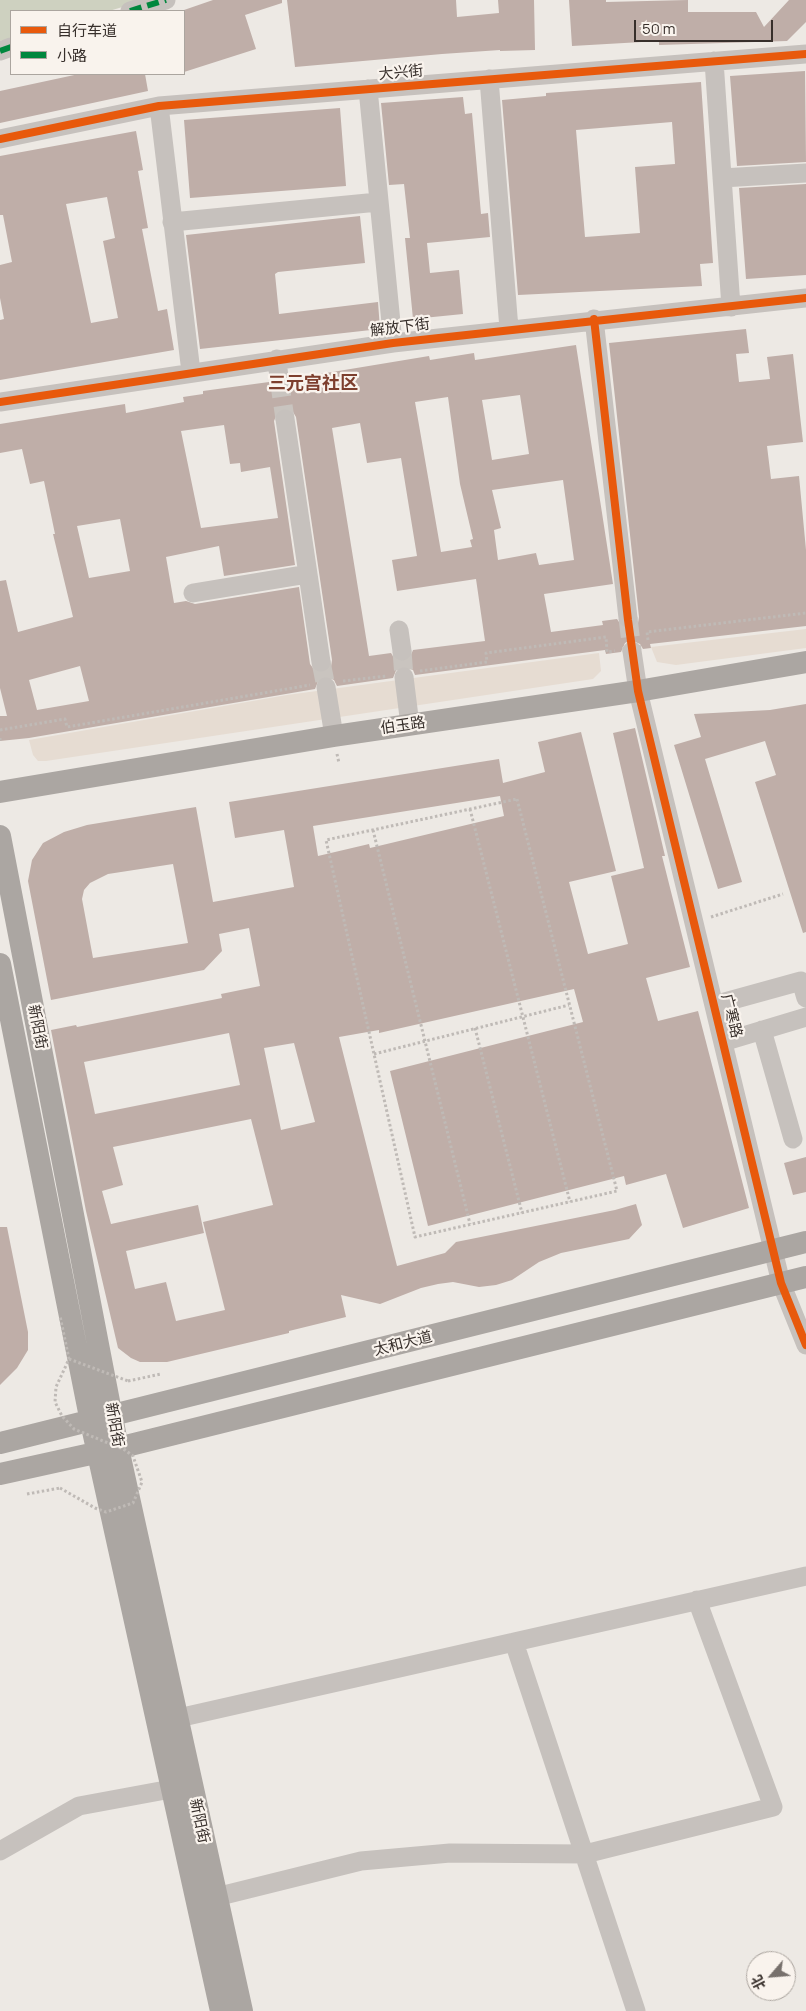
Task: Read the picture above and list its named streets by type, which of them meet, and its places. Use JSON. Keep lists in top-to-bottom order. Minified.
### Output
{"streets":{"main road":["伯玉路","新阳街","太和大道"],"street":["大兴街","解放下街","广寒路"]},"crossings":[["伯玉路","广寒路"],["广寒路","太和大道"],["新阳街","太和大道"]],"districts":["三元宫社区"],"legend":["自行车道","小路"],"scale_bar":"50 m","north":"bottom left"}
